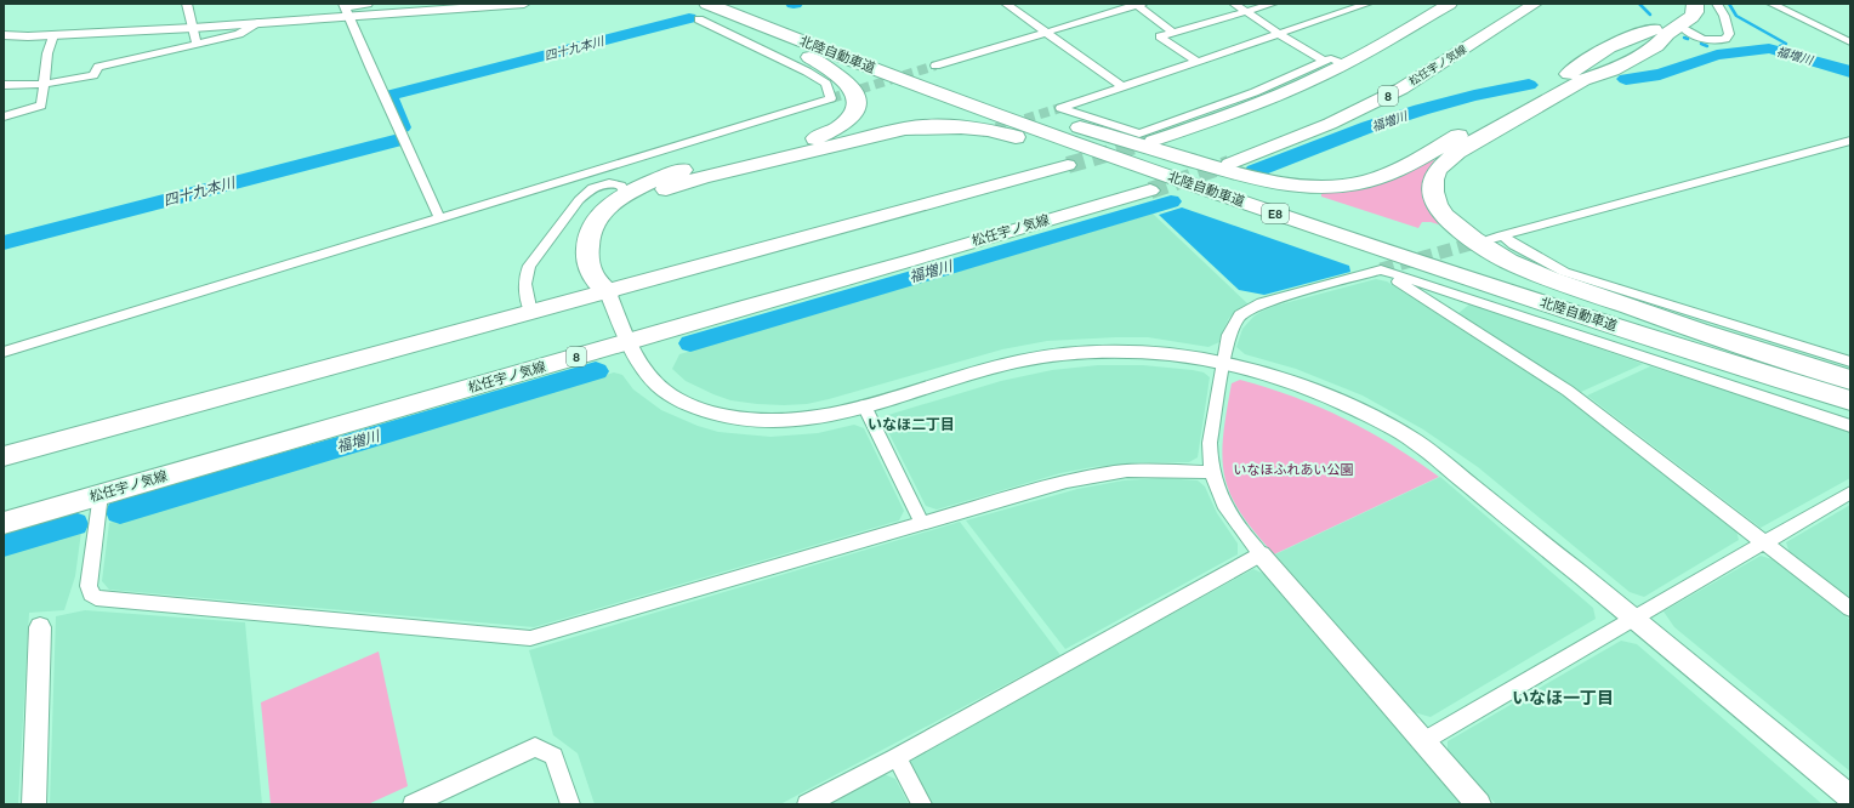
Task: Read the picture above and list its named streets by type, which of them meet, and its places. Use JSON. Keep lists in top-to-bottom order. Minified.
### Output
{"streets":{"highway":["北陸自動車道","E8"],"main road":["松任宇ノ気線","8"]},"districts":["いなほ二丁目","いなほ一丁目"],"water":["四十九本川","福増川"],"parks":["いなほふれあい公園"]}
